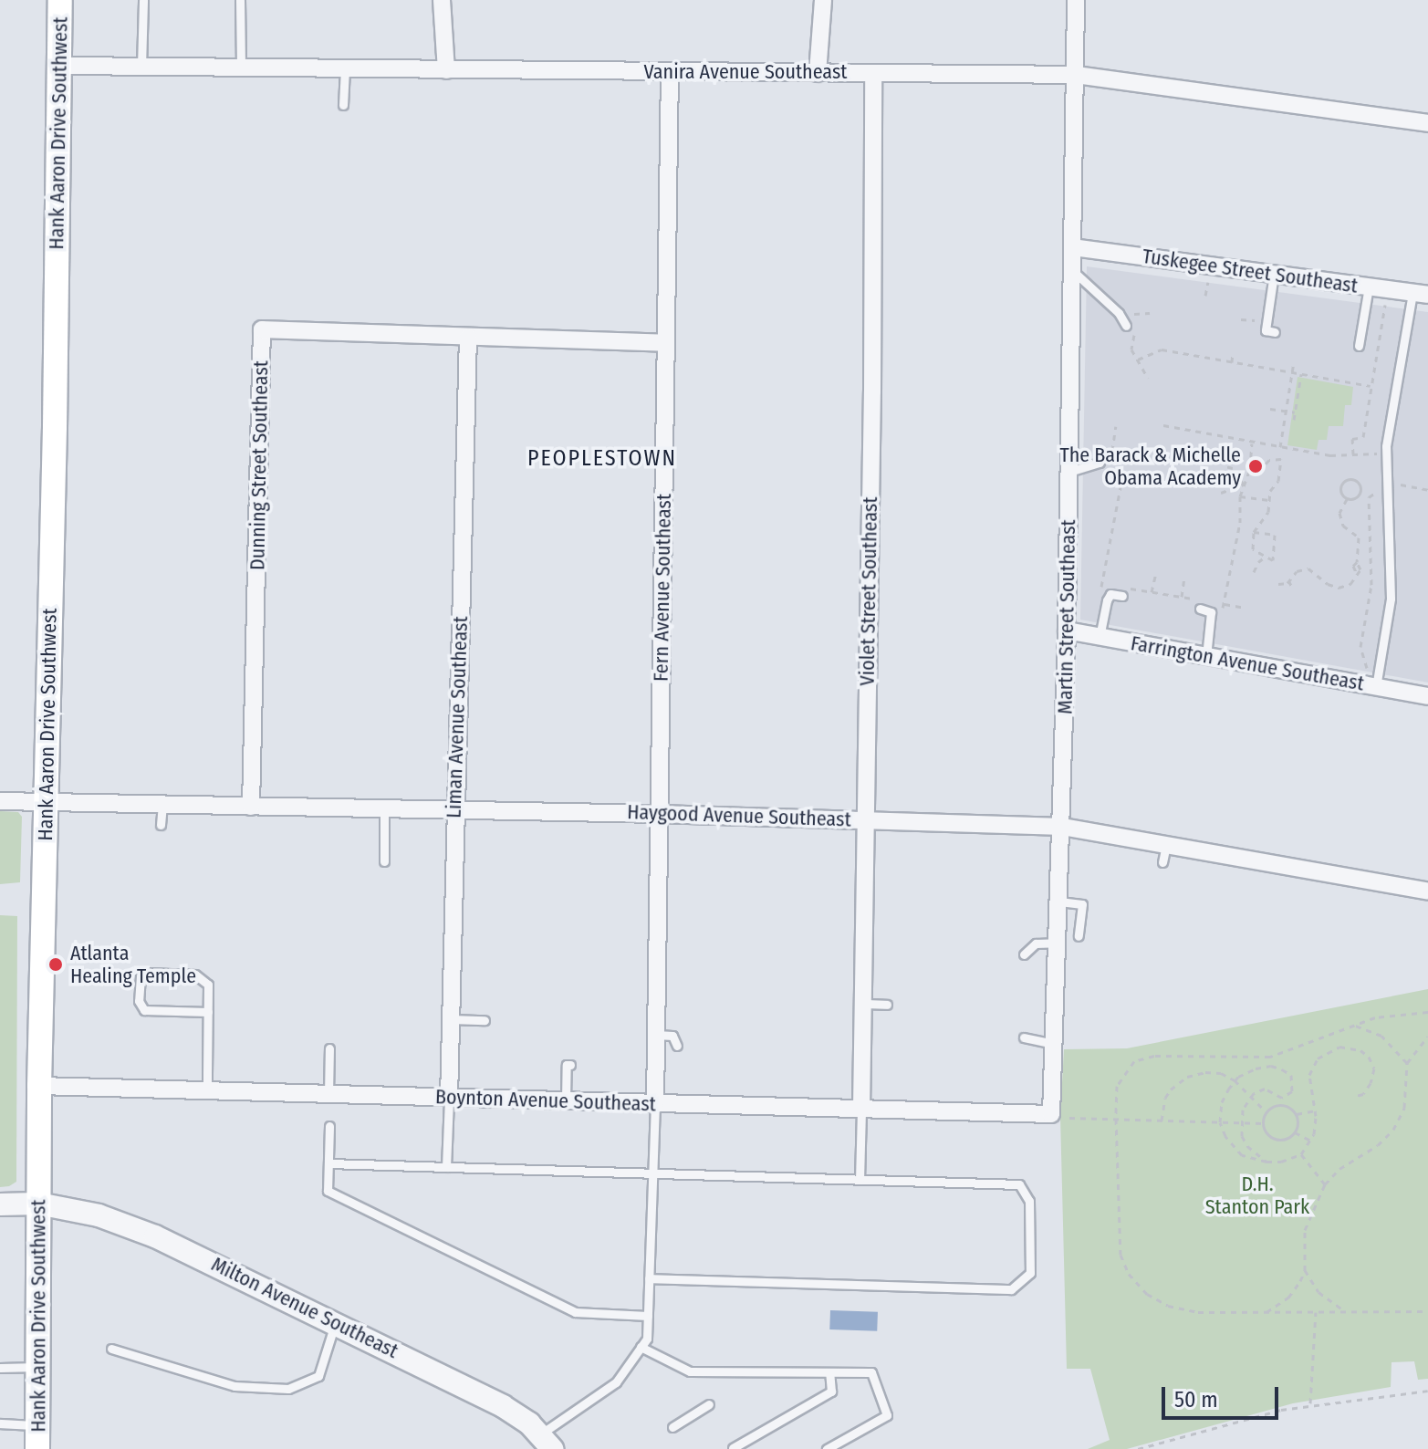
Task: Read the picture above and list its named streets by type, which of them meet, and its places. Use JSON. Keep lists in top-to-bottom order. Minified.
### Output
{"streets":{"main road":["Hank Aaron Drive Southwest"],"street":["Vanira Avenue Southeast","Tuskegee Street Southeast","Dunning Street Southeast","Fern Avenue Southeast","Violet Street Southeast","Martin Street Southeast","Farrington Avenue Southeast","Liman Avenue Southeast","Haygood Avenue Southeast","Boynton Avenue Southeast","Milton Avenue Southeast"]},"crossings":[["Vanira Avenue Southeast","Hank Aaron Drive Southwest"],["Vanira Avenue Southeast","Fern Avenue Southeast"],["Vanira Avenue Southeast","Violet Street Southeast"],["Vanira Avenue Southeast","Martin Street Southeast"],["Hank Aaron Drive Southwest","Haygood Avenue Southeast"],["Hank Aaron Drive Southwest","Boynton Avenue Southeast"],["Hank Aaron Drive Southwest","Milton Avenue Southeast"],["Tuskegee Street Southeast","Martin Street Southeast"],["Dunning Street Southeast","Liman Avenue Southeast"],["Dunning Street Southeast","Haygood Avenue Southeast"],["Fern Avenue Southeast","Haygood Avenue Southeast"],["Fern Avenue Southeast","Boynton Avenue Southeast"],["Violet Street Southeast","Haygood Avenue Southeast"],["Violet Street Southeast","Boynton Avenue Southeast"],["Martin Street Southeast","Farrington Avenue Southeast"],["Martin Street Southeast","Haygood Avenue Southeast"],["Martin Street Southeast","Boynton Avenue Southeast"],["Liman Avenue Southeast","Haygood Avenue Southeast"],["Liman Avenue Southeast","Boynton Avenue Southeast"]],"districts":["PEOPLESTOWN"],"parks":["D.H. Stanton Park"],"places":["The Barack & Michelle Obama Academy","Atlanta Healing Temple"],"scale_bar":"50 m"}
